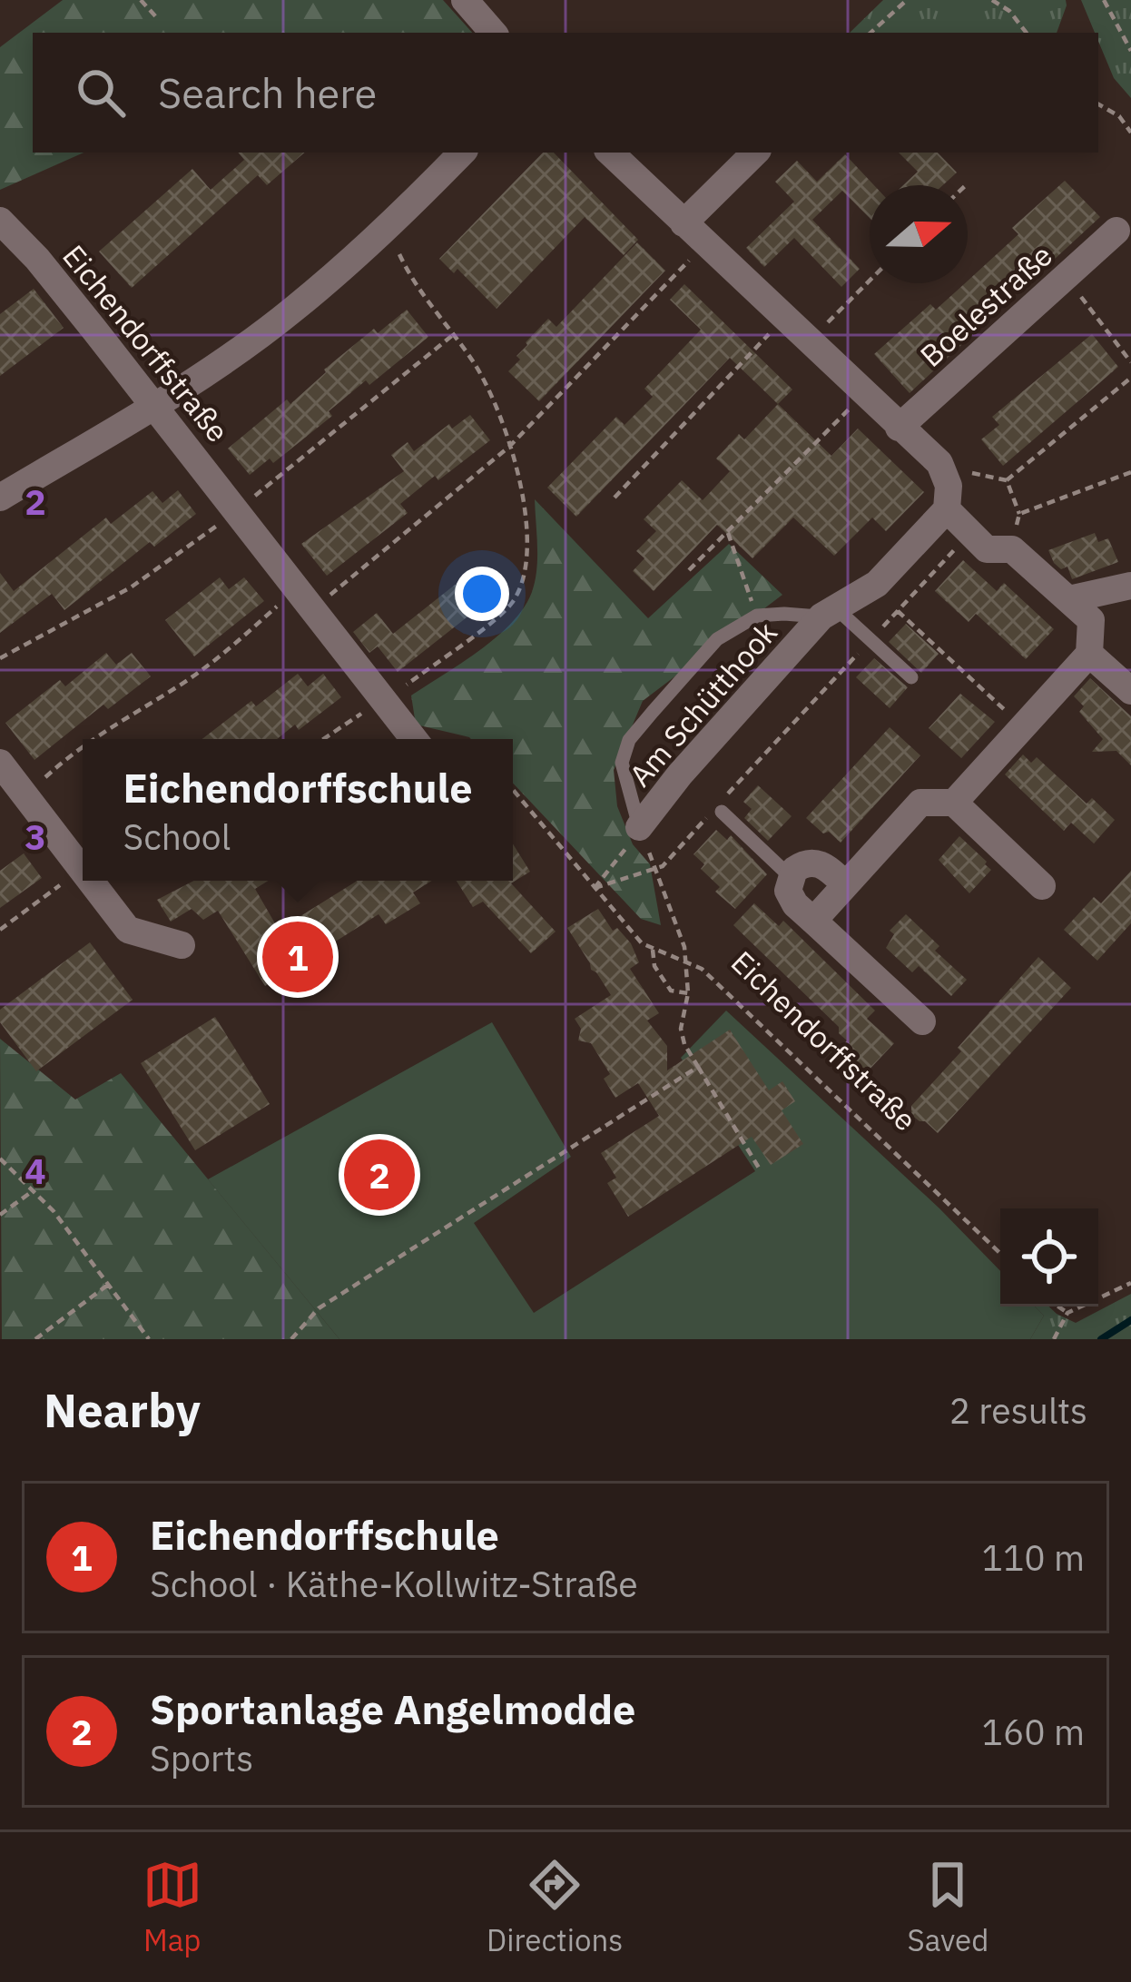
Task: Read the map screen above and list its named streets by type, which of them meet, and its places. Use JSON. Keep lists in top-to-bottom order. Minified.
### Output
{"streets":{"street":["Boelestraße","Eichendorffstraße","Am Schütthook"]},"north":"right","page":{"search":"Search here","popup":["Eichendorffschule","School"],"pins":["1","2"],"heading":["Nearby","2 results"],"list":[{"mark":"1","name":"Eichendorffschule","note":"School · Käthe-Kollwitz-Straße","value":"110 m"},{"mark":"2","name":"Sportanlage Angelmodde","note":"Sports","value":"160 m"}],"nav":["Map","Directions","Saved"]},"grid":{"rows":["2","3","4"]}}
